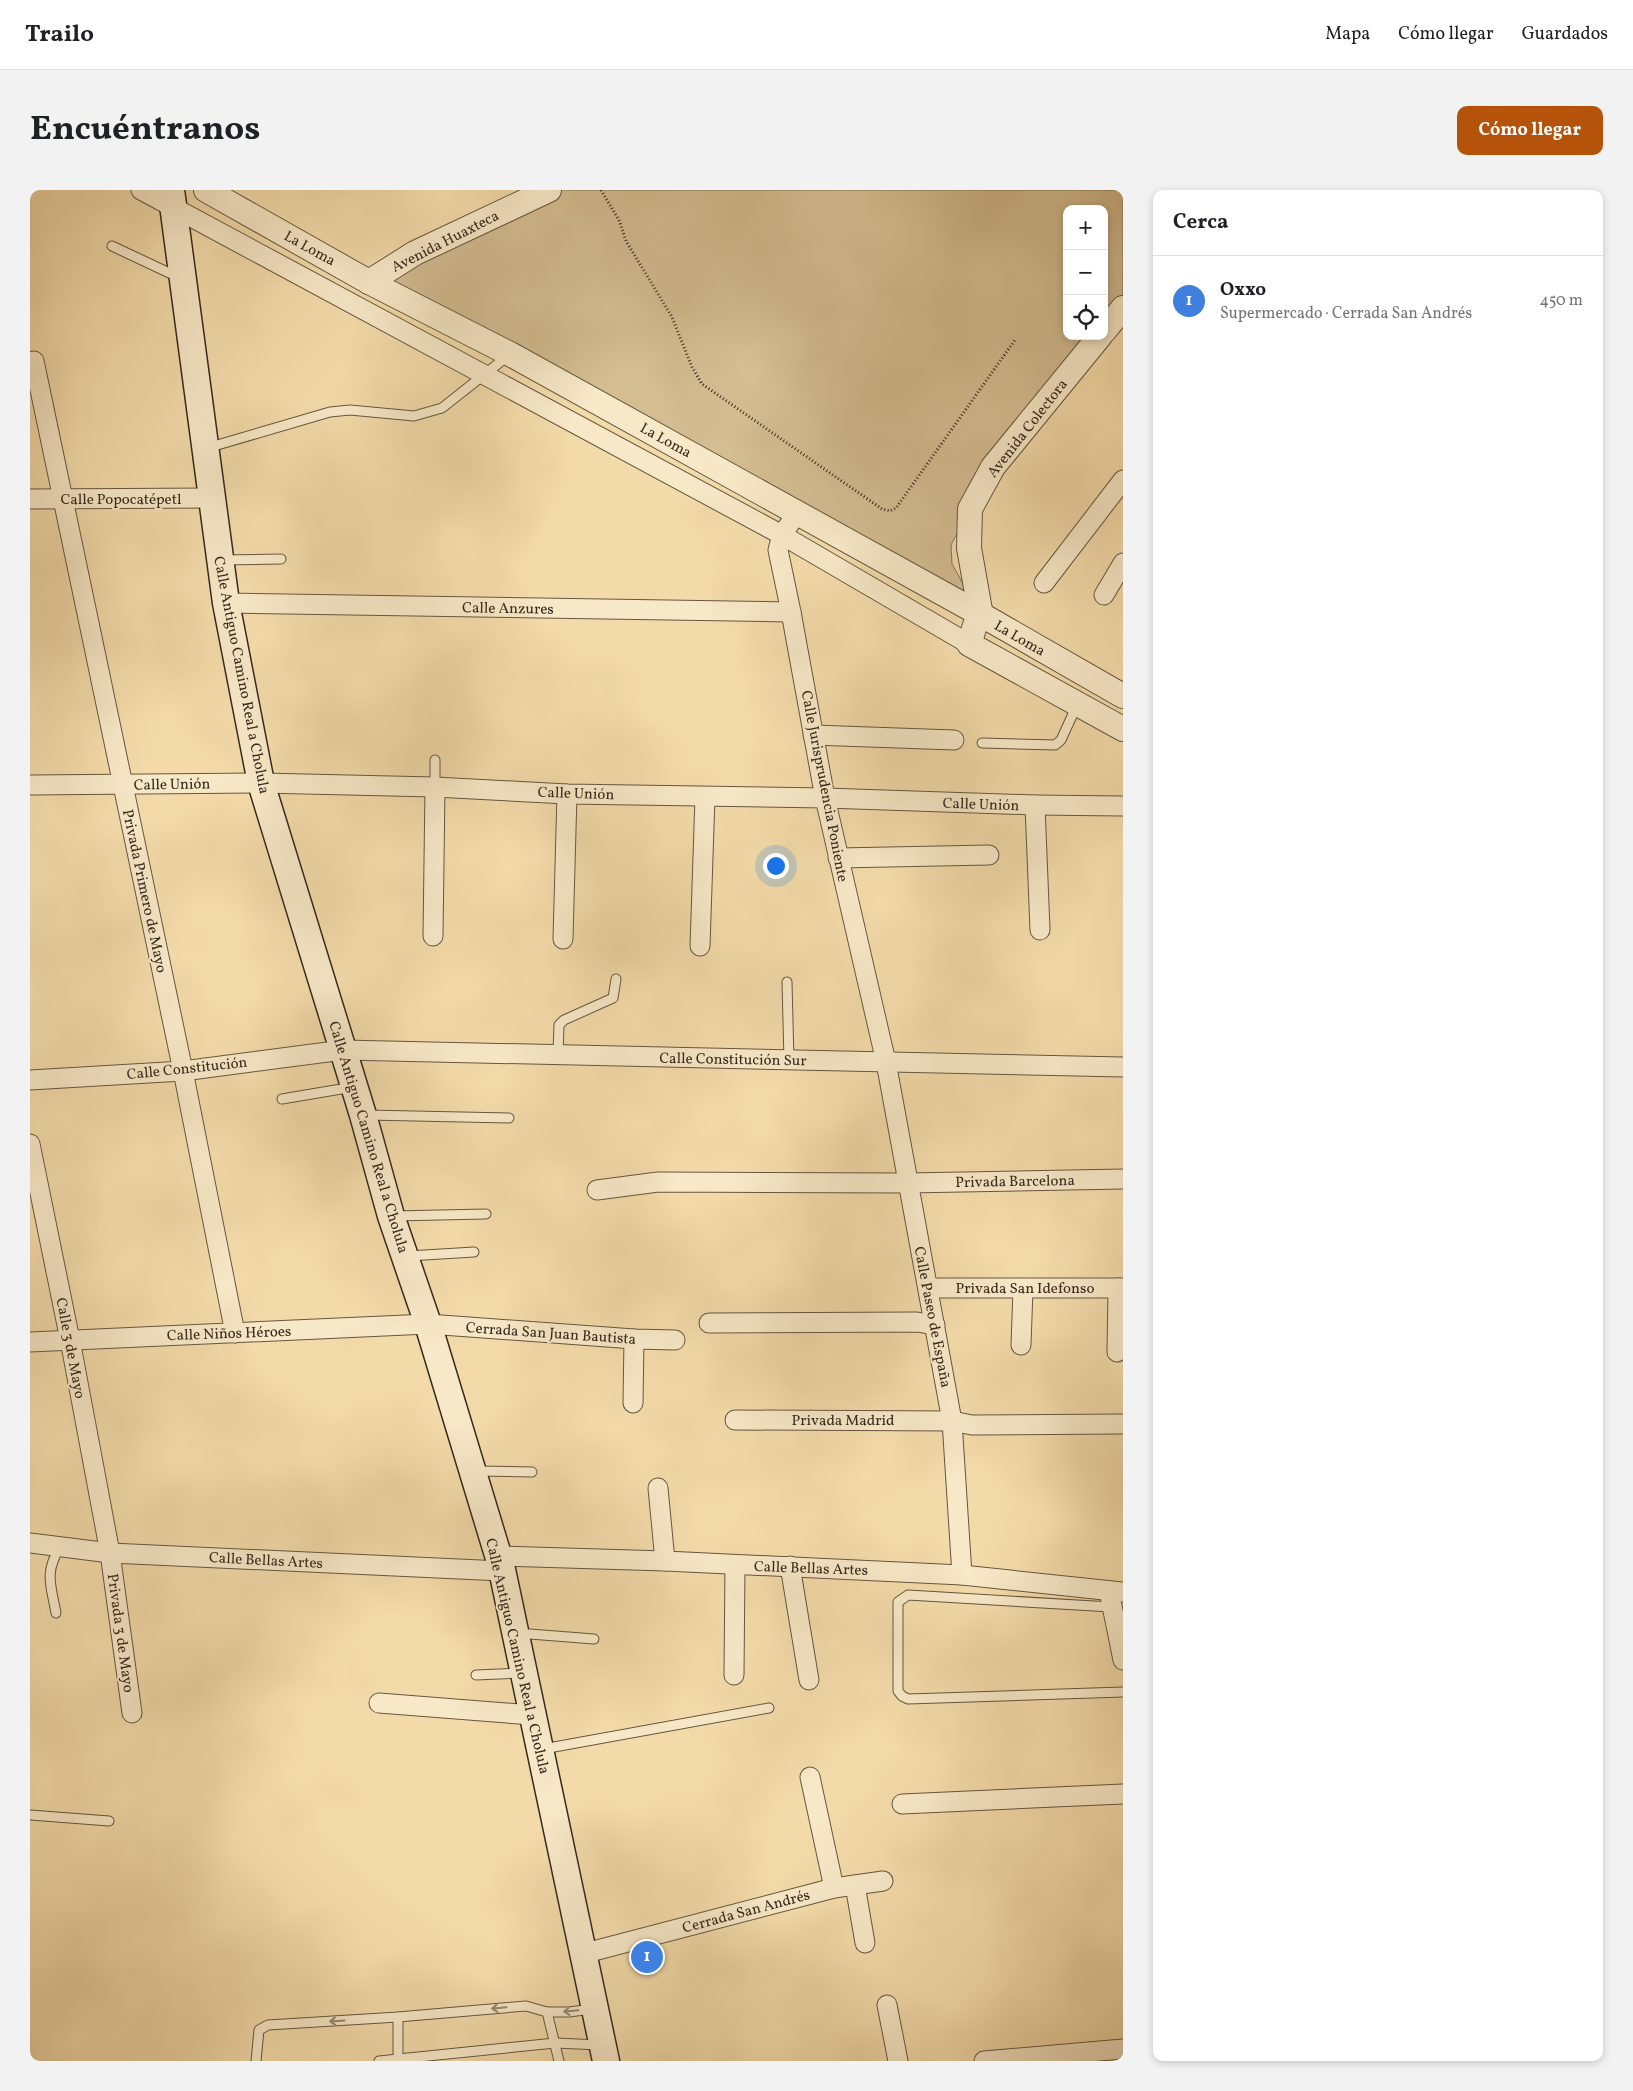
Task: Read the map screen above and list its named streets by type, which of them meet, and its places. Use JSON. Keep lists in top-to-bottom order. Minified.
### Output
{"streets":{"main road":["Calle Antiguo Camino Real a Cholula"],"street":["Avenida Huaxteca","La Loma","Avenida Colectora","Calle Popocatépetl","Calle Anzures","Calle Unión","Calle Jurisprudencia Poniente","Privada Primero de Mayo","Calle Constitución Sur","Calle Constitución","Privada Barcelona","Privada San Idefonso","Calle Paseo de España","Calle Niños Héroes","Cerrada San Juan Bautista","Calle 3 de Mayo","Privada Madrid","Calle Bellas Artes","Privada 3 de Mayo","Cerrada San Andrés"]},"crossings":[["Avenida Huaxteca","La Loma"],["La Loma","Avenida Colectora"],["La Loma","Calle Jurisprudencia Poniente"],["Calle Popocatépetl","Calle Antiguo Camino Real a Cholula"],["Calle Popocatépetl","Privada Primero de Mayo"],["Calle Anzures","Calle Antiguo Camino Real a Cholula"],["Calle Anzures","Calle Jurisprudencia Poniente"],["Calle Antiguo Camino Real a Cholula","Calle Unión"],["Calle Antiguo Camino Real a Cholula","Calle Constitución Sur"],["Calle Antiguo Camino Real a Cholula","Calle Constitución"],["Calle Antiguo Camino Real a Cholula","Calle Niños Héroes"],["Calle Antiguo Camino Real a Cholula","Cerrada San Juan Bautista"],["Calle Antiguo Camino Real a Cholula","Calle Bellas Artes"],["Calle Antiguo Camino Real a Cholula","Cerrada San Andrés"],["Calle Unión","Calle Jurisprudencia Poniente"],["Calle Unión","Privada Primero de Mayo"],["Calle Jurisprudencia Poniente","Calle Constitución Sur"],["Calle Jurisprudencia Poniente","Calle Paseo de España"],["Privada Primero de Mayo","Calle Constitución"],["Privada Primero de Mayo","Calle Niños Héroes"],["Calle Constitución Sur","Calle Constitución"],["Calle Constitución Sur","Calle Paseo de España"],["Privada Barcelona","Calle Paseo de España"],["Privada San Idefonso","Calle Paseo de España"],["Calle Paseo de España","Privada Madrid"],["Calle Paseo de España","Calle Bellas Artes"],["Calle Niños Héroes","Cerrada San Juan Bautista"],["Calle Niños Héroes","Calle 3 de Mayo"],["Calle 3 de Mayo","Calle Bellas Artes"],["Calle 3 de Mayo","Privada 3 de Mayo"],["Calle Bellas Artes","Privada 3 de Mayo"]],"page":{"header":"Trailo","nav":["Mapa","Cómo llegar","Guardados"],"title":"Encuéntranos","buttons":"Cómo llegar","heading":"Cerca","map_buttons":["+","−"],"list":[{"mark":"1","name":"Oxxo","note":"Supermercado · Cerrada San Andrés","value":"450 m"}],"pins":"1"}}
